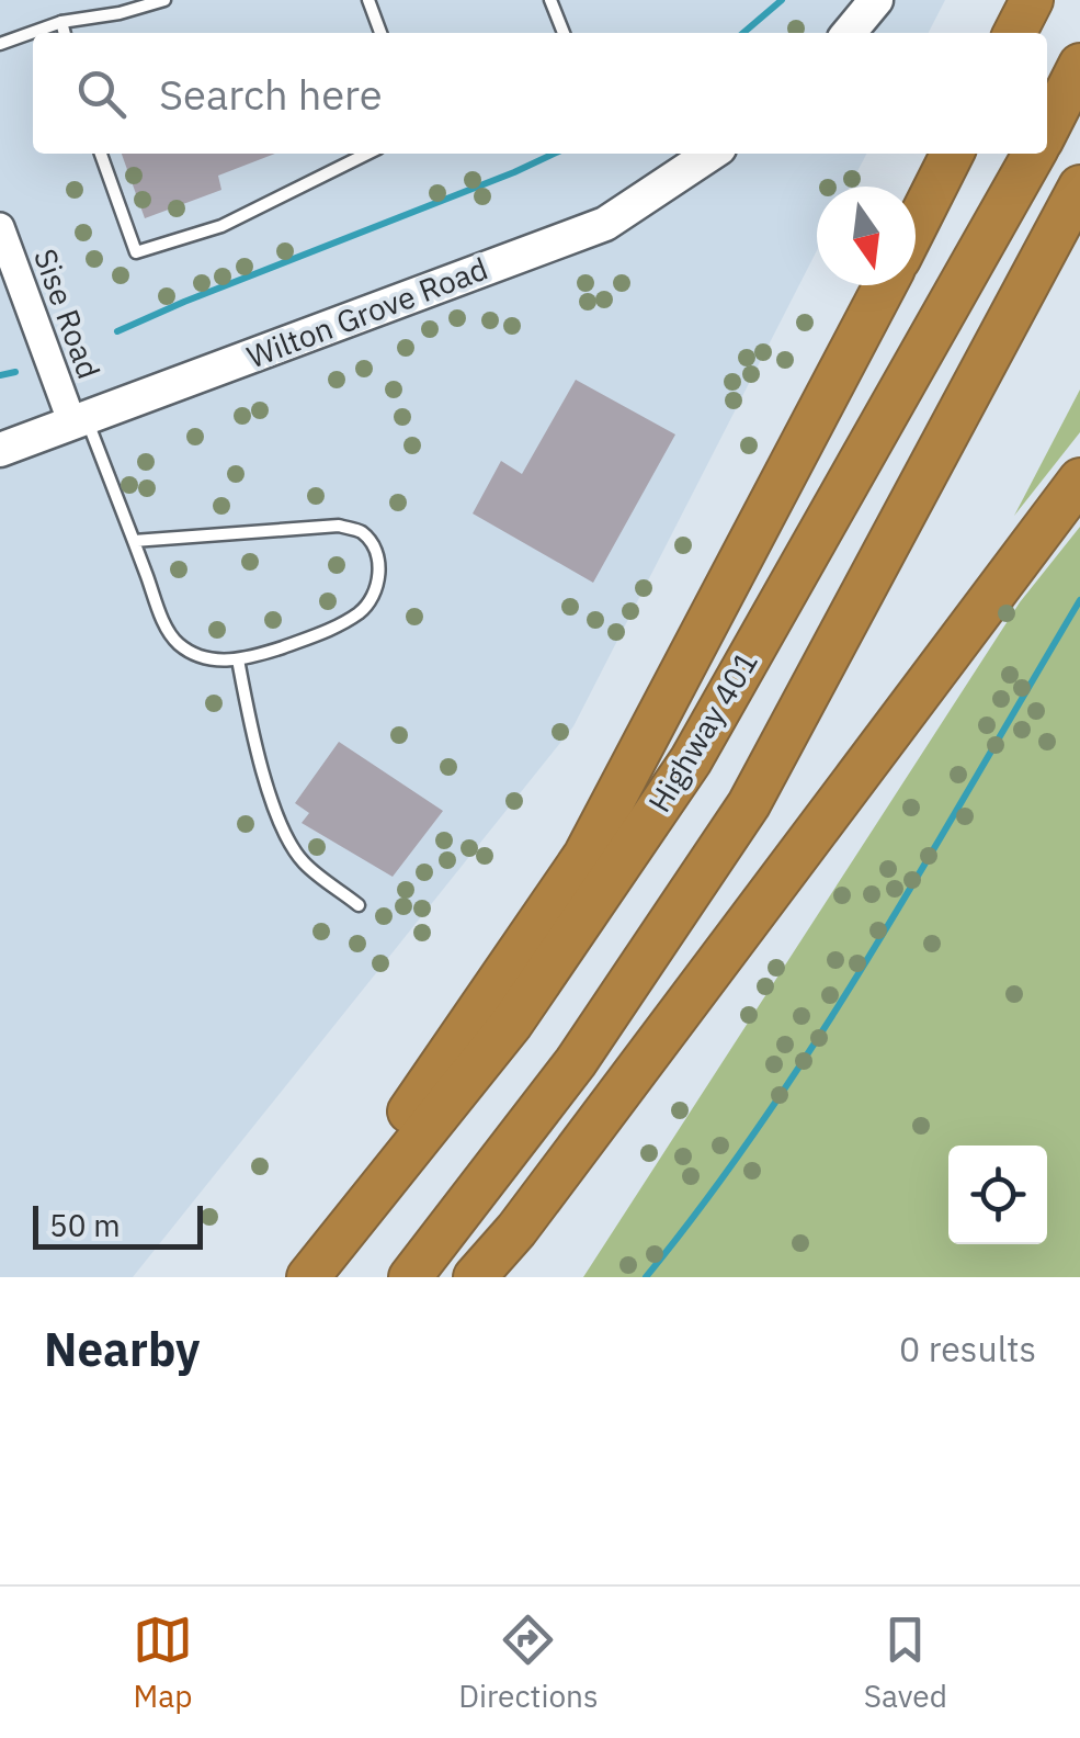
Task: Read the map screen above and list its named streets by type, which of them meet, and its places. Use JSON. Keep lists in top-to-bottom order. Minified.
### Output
{"streets":{"highway":["Highway 401"],"main road":["Wilton Grove Road"],"street":["Sise Road"]},"crossings":[["Wilton Grove Road","Sise Road"]],"scale_bar":"50 m","north":"bottom","page":{"search":"Search here","scale":"50 m","heading":["Nearby","0 results"],"nav":["Map","Directions","Saved"]}}
